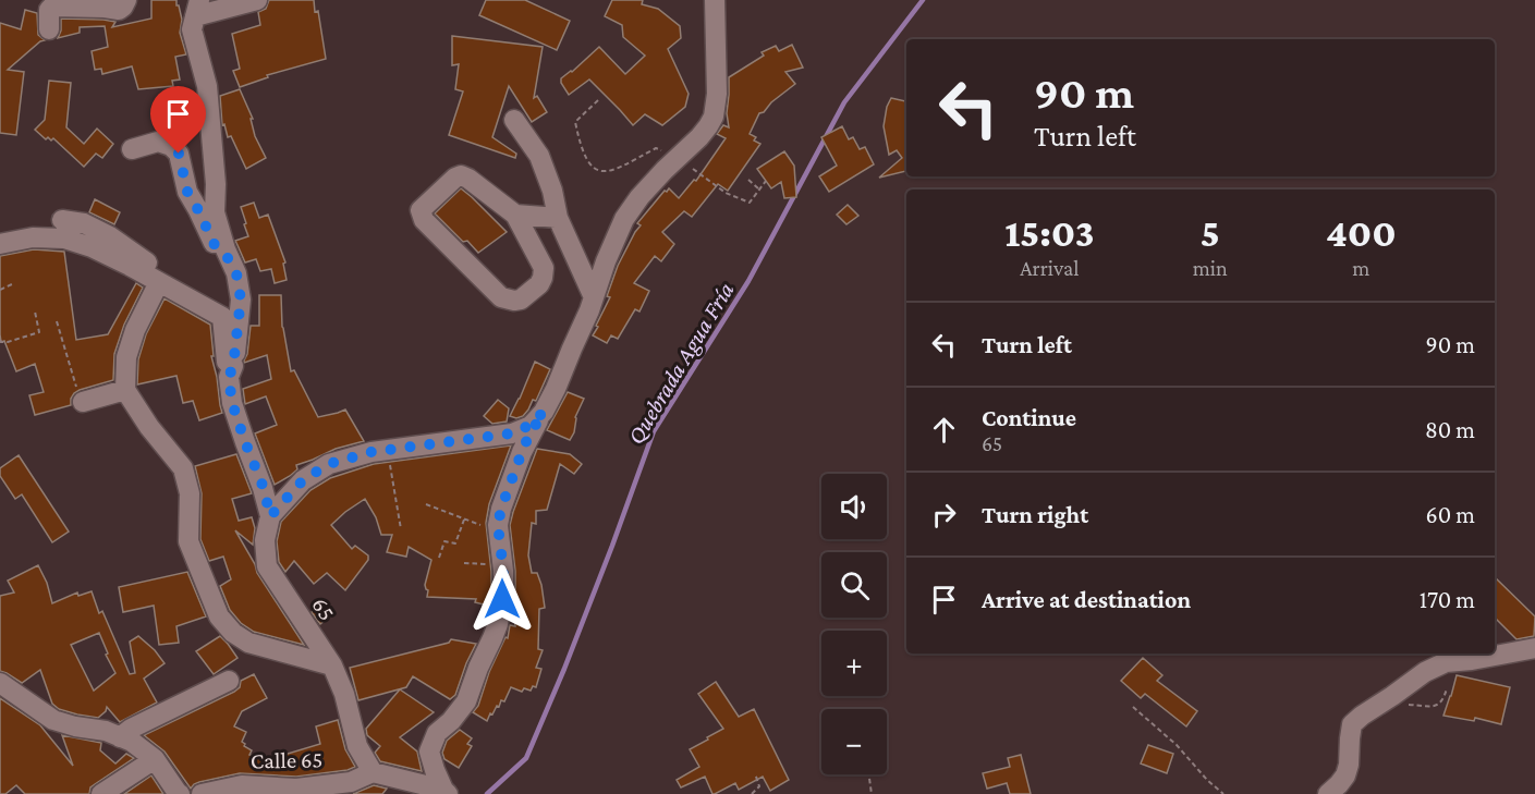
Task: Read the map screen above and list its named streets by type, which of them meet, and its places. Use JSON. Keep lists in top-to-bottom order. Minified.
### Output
{"streets":{"street":["65","Calle 65"]},"crossings":[["65","Calle 65"]],"water":["Quebrada Agua Fría"],"page":{"turn":["90 m","Turn left"],"eta":["15:03","Arrival","5","min","400","m"],"list":[{"name":"Turn left","value":"90 m"},{"name":"Continue","note":"65","value":"80 m"},{"name":"Turn right","value":"60 m"},{"name":"Arrive at destination","value":"170 m"}],"map_buttons":["+","−"]}}
